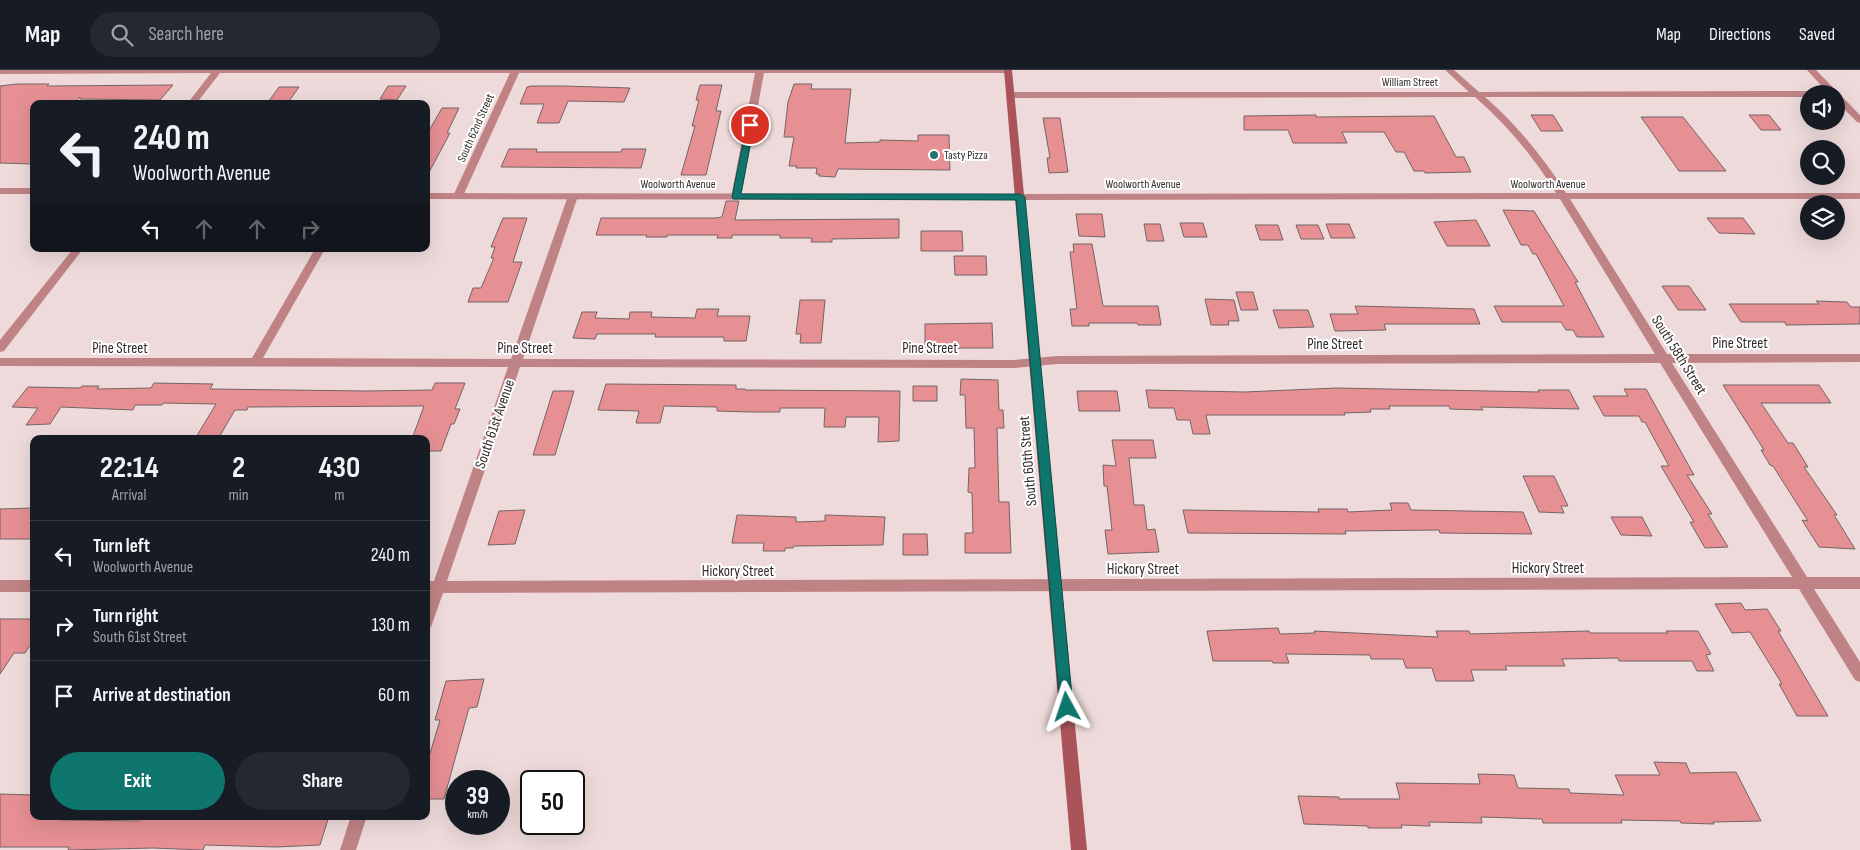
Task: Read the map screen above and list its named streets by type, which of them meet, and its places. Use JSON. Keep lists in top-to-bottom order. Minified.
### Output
{"streets":{"main road":["South 60th Street"],"street":["William Street","South 62nd Street","Woolworth Avenue","Pine Street","South 58th Street","South 61st Avenue","Hickory Street"]},"crossings":[["William Street","South 58th Street"],["William Street","South 60th Street"],["South 62nd Street","Woolworth Avenue"],["Woolworth Avenue","South 58th Street"],["Woolworth Avenue","South 61st Avenue"],["Woolworth Avenue","South 60th Street"],["Pine Street","South 58th Street"],["Pine Street","South 61st Avenue"],["Pine Street","South 60th Street"],["South 58th Street","Hickory Street"],["South 61st Avenue","Hickory Street"],["South 60th Street","Hickory Street"]],"places":["Tasty Pizza"],"page":{"header":"Map","search":"Search here","nav":["Map","Directions","Saved"],"turn":["240 m","Woolworth Avenue"],"eta":["22:14","Arrival","2","min","430","m"],"list":[{"name":"Turn left","note":"Woolworth Avenue","value":"240 m"},{"name":"Turn right","note":"South 61st Street","value":"130 m"},{"name":"Arrive at destination","value":"60 m"}],"buttons":["Exit","Share"],"speed":"39 km/h","limit":"50"}}
